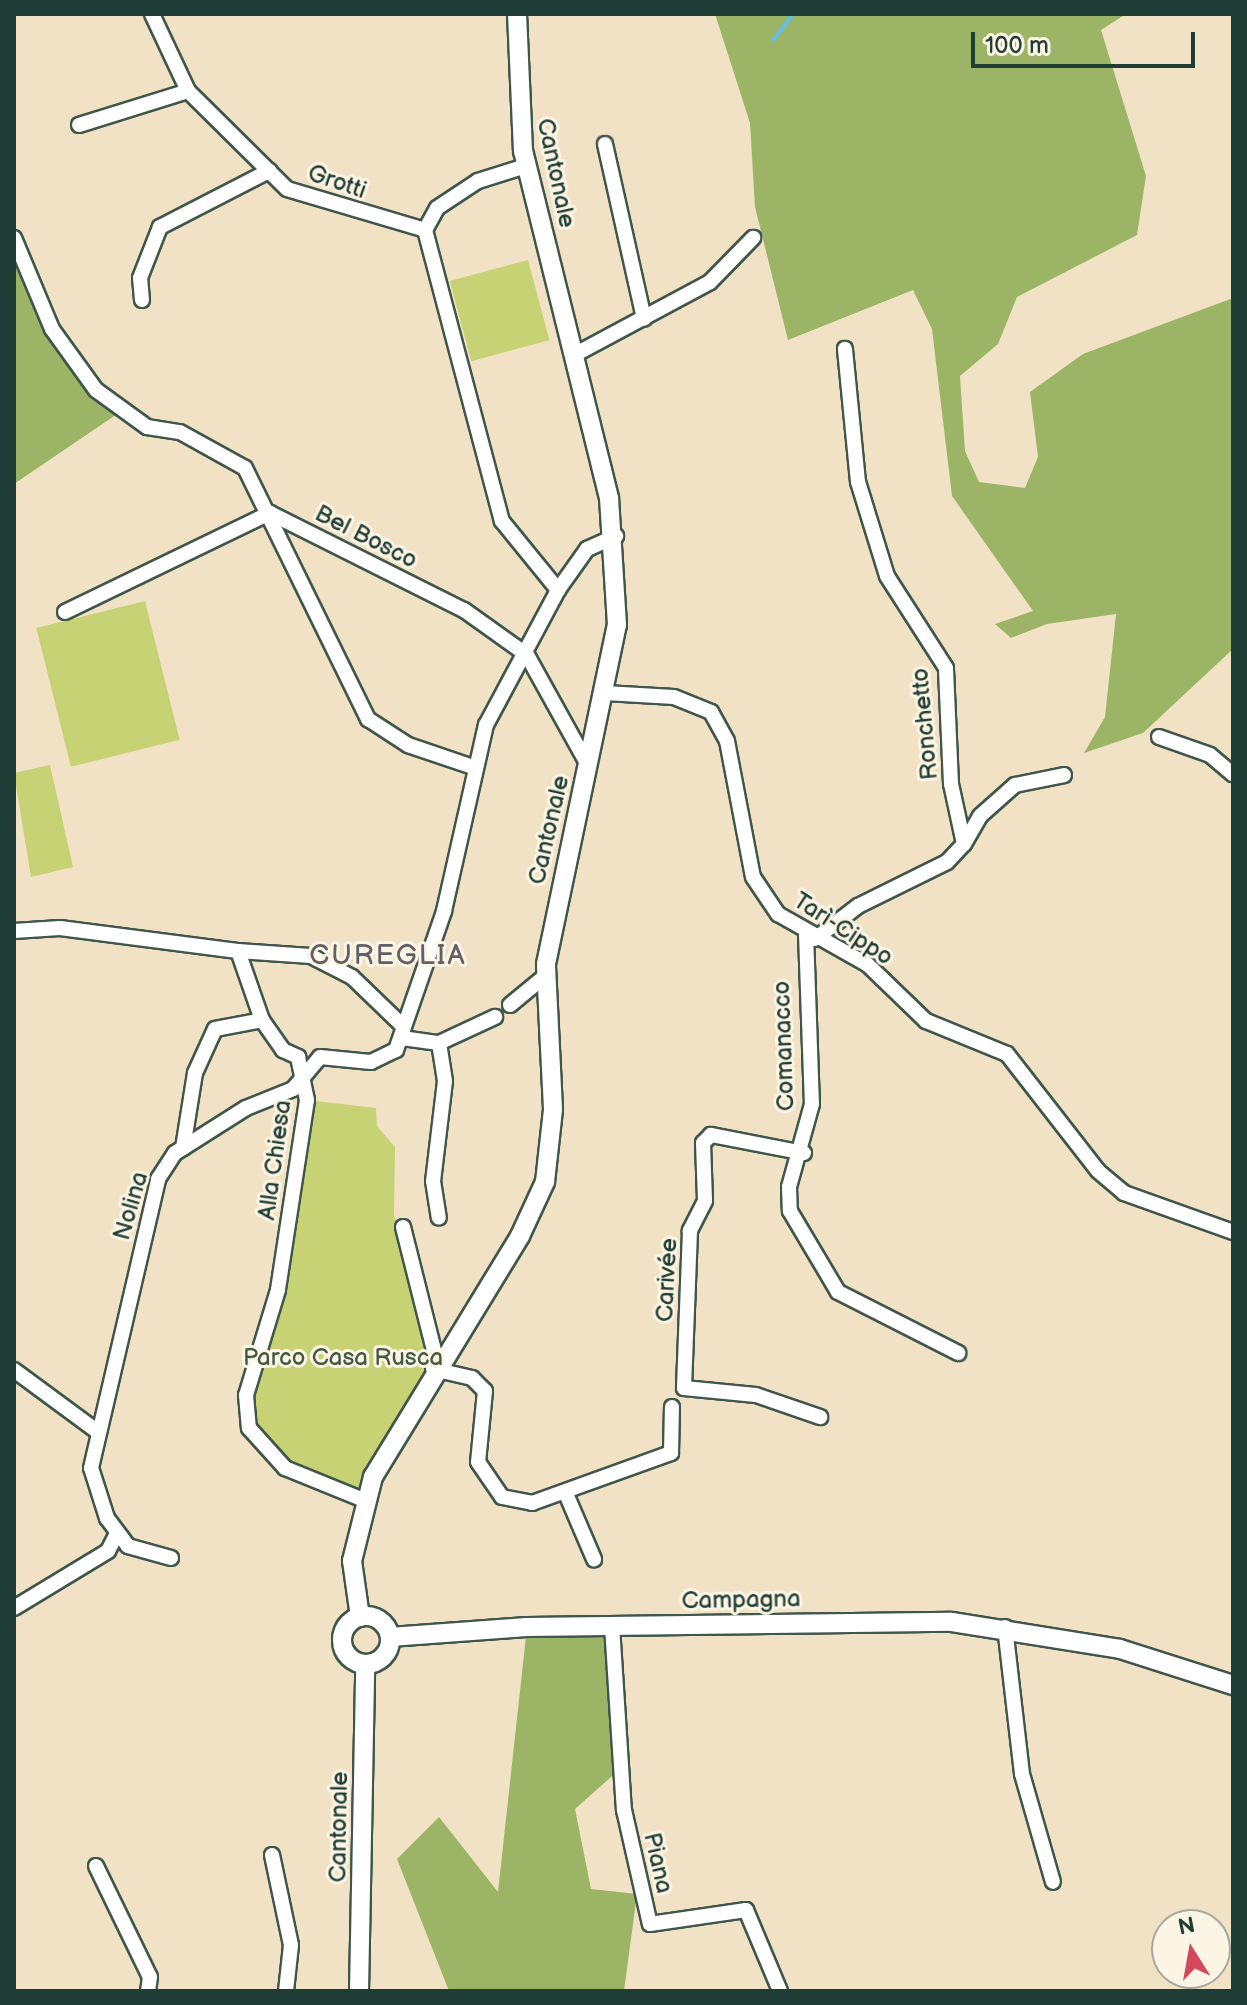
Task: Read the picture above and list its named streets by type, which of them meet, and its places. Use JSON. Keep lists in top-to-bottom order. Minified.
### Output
{"streets":{"street":["Cantonale","Grotti","Bel Bosco","Ronchetto","Tarì-Cippo","Comanacco","Alla Chiesa","Nolina","Carivée","Campagna","Piana"]},"crossings":[["Cantonale","Bel Bosco"],["Cantonale","Tarì-Cippo"],["Cantonale","Alla Chiesa"],["Cantonale","Campagna"],["Tarì-Cippo","Comanacco"],["Comanacco","Carivée"],["Alla Chiesa","Nolina"],["Campagna","Piana"]],"districts":["CUREGLIA"],"parks":["Parco Casa Rusca"],"scale_bar":"100 m","north":"top"}
